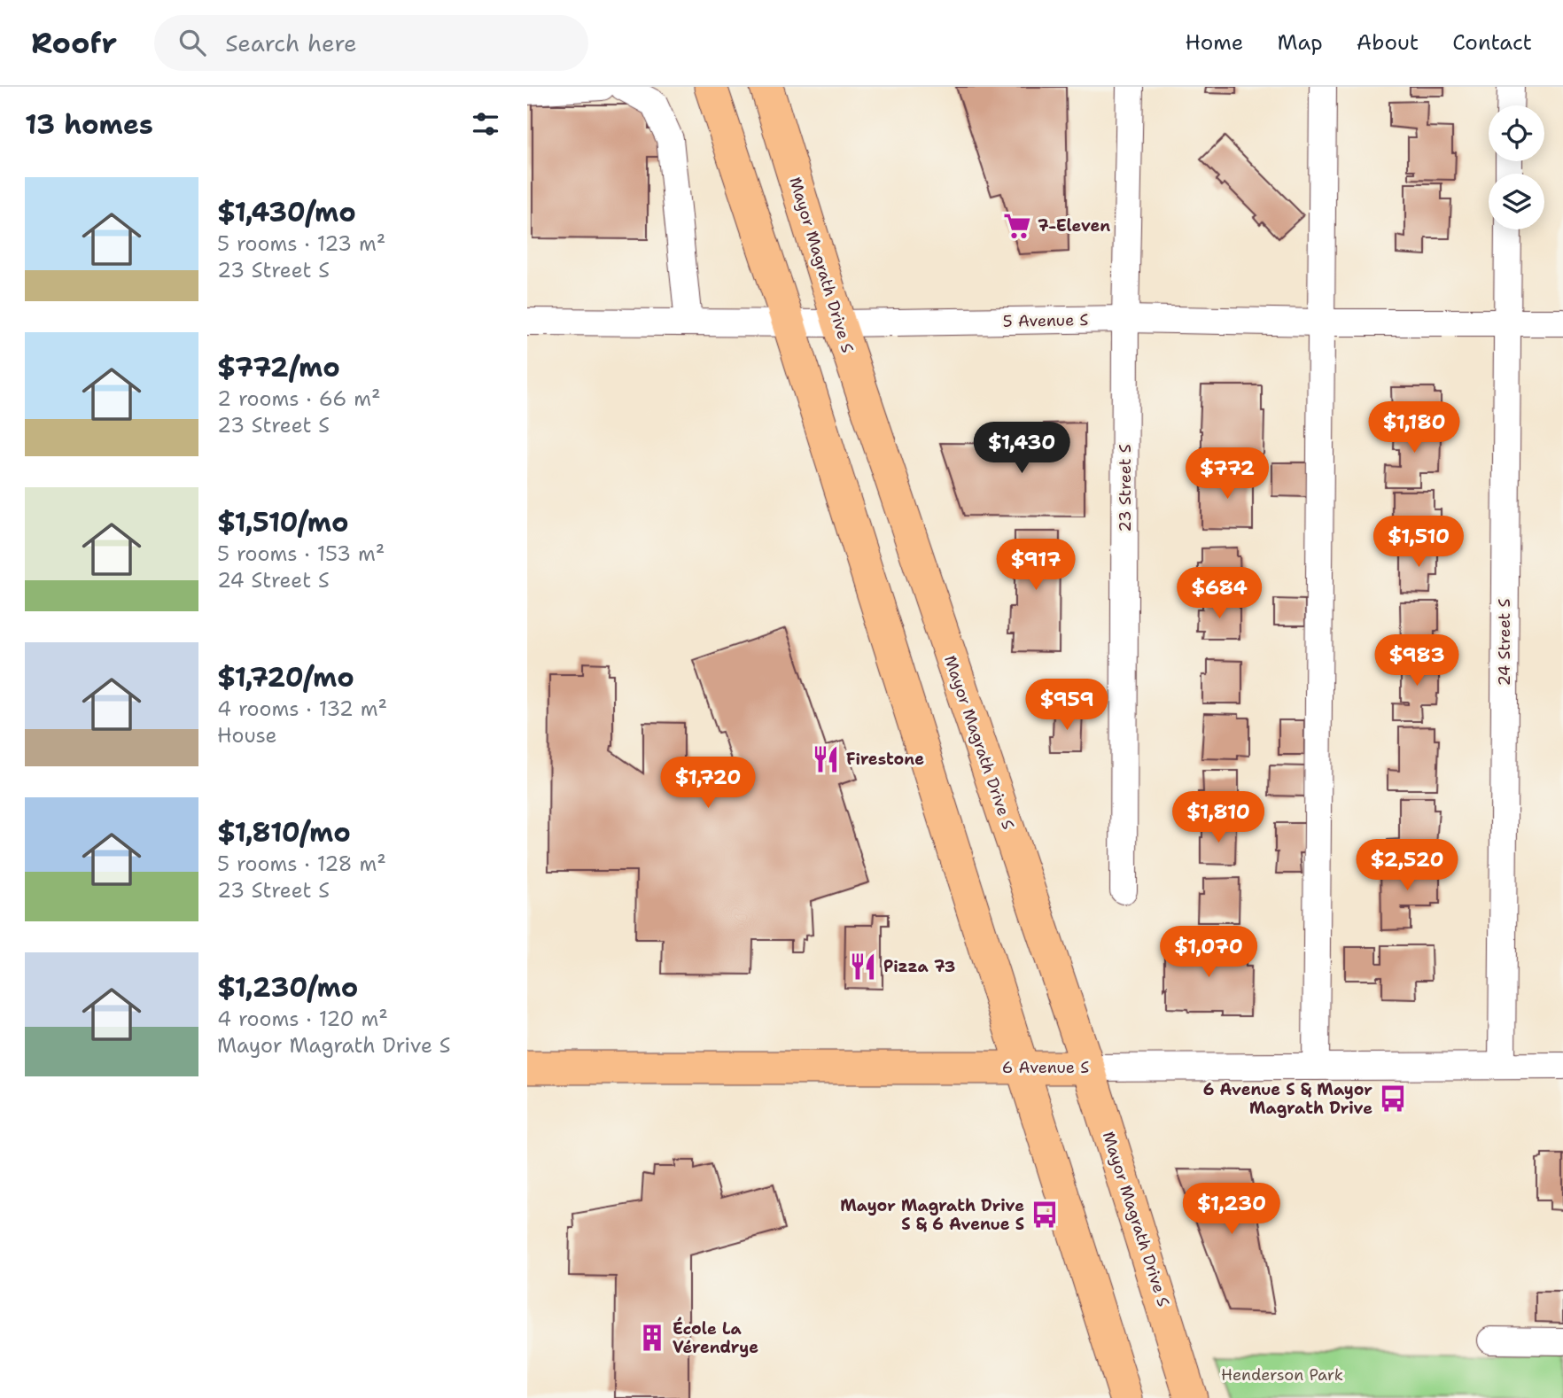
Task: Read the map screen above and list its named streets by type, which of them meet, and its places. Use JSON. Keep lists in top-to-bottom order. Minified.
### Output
{"streets":{"main road":["Mayor Magrath Drive S","6 Avenue S"],"street":["5 Avenue S","23 Street S","24 Street S"]},"crossings":[["Mayor Magrath Drive S","5 Avenue S"],["Mayor Magrath Drive S","6 Avenue S"],["5 Avenue S","23 Street S"],["5 Avenue S","24 Street S"],["24 Street S","6 Avenue S"]],"parks":["Henderson Park"],"places":{"supermarket":["7-Eleven"],"restaurant":["Firestone","Pizza 73"],"bus stop":["6 Avenue S & Mayor Magrath Drive","Mayor Magrath Drive S & 6 Avenue S"],"building":["École La Vérendrye"]},"page":{"header":"Roofr","search":"Search here","nav":["Home","Map","About","Contact"],"heading":"13 homes","list":[{"name":"$1,430/mo","note":"5 rooms · 123 m² · 23 Street S"},{"name":"$772/mo","note":"2 rooms · 66 m² · 23 Street S"},{"name":"$1,510/mo","note":"5 rooms · 153 m² · 24 Street S"},{"name":"$1,720/mo","note":"4 rooms · 132 m² · House"},{"name":"$1,810/mo","note":"5 rooms · 128 m² · 23 Street S"},{"name":"$1,230/mo","note":"4 rooms · 120 m² · Mayor Magrath Drive S"}],"price":["$1,180","$1,430","$772","$1,510","$917","$684","$983","$959","$1,720","$1,810","$2,520","$1,070","$1,230"]}}
